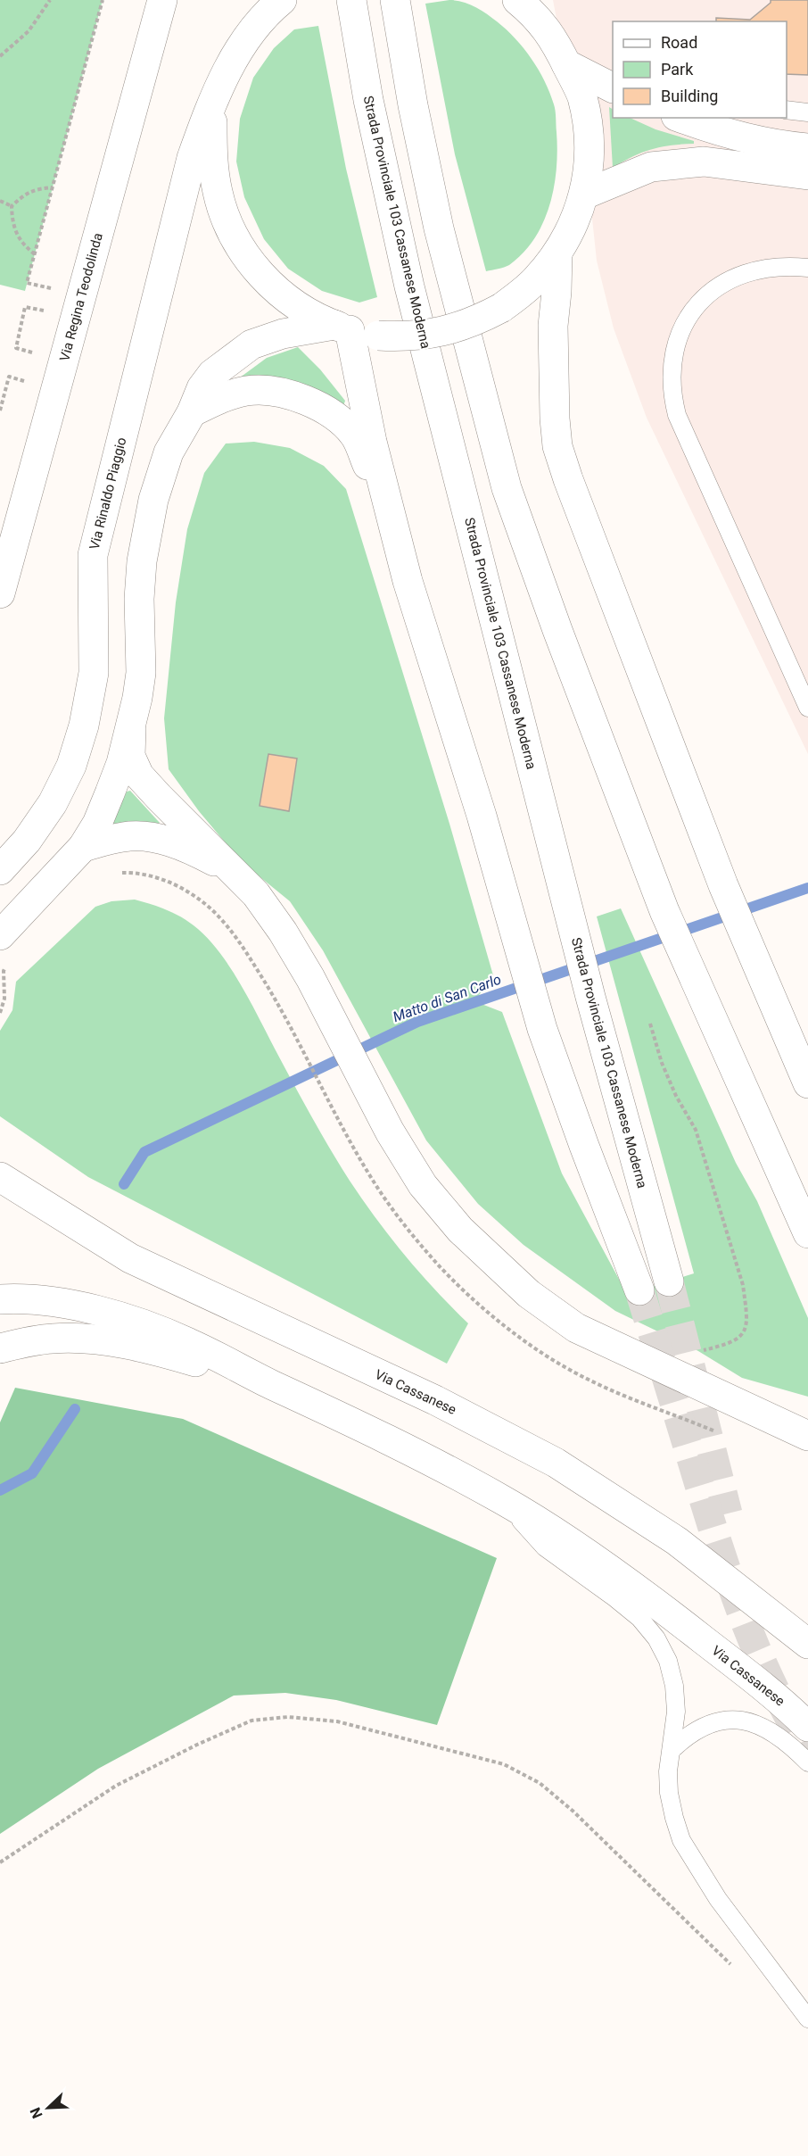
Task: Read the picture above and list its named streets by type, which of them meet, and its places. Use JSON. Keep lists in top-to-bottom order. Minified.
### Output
{"streets":{"main road":["Strada Provinciale 103 Cassanese Moderna","Via Regina Teodolinda","Via Rinaldo Piaggio","Via Cassanese"]},"water":["Matto di San Carlo"],"legend":["Road","Park","Building"],"north":"bottom left"}
